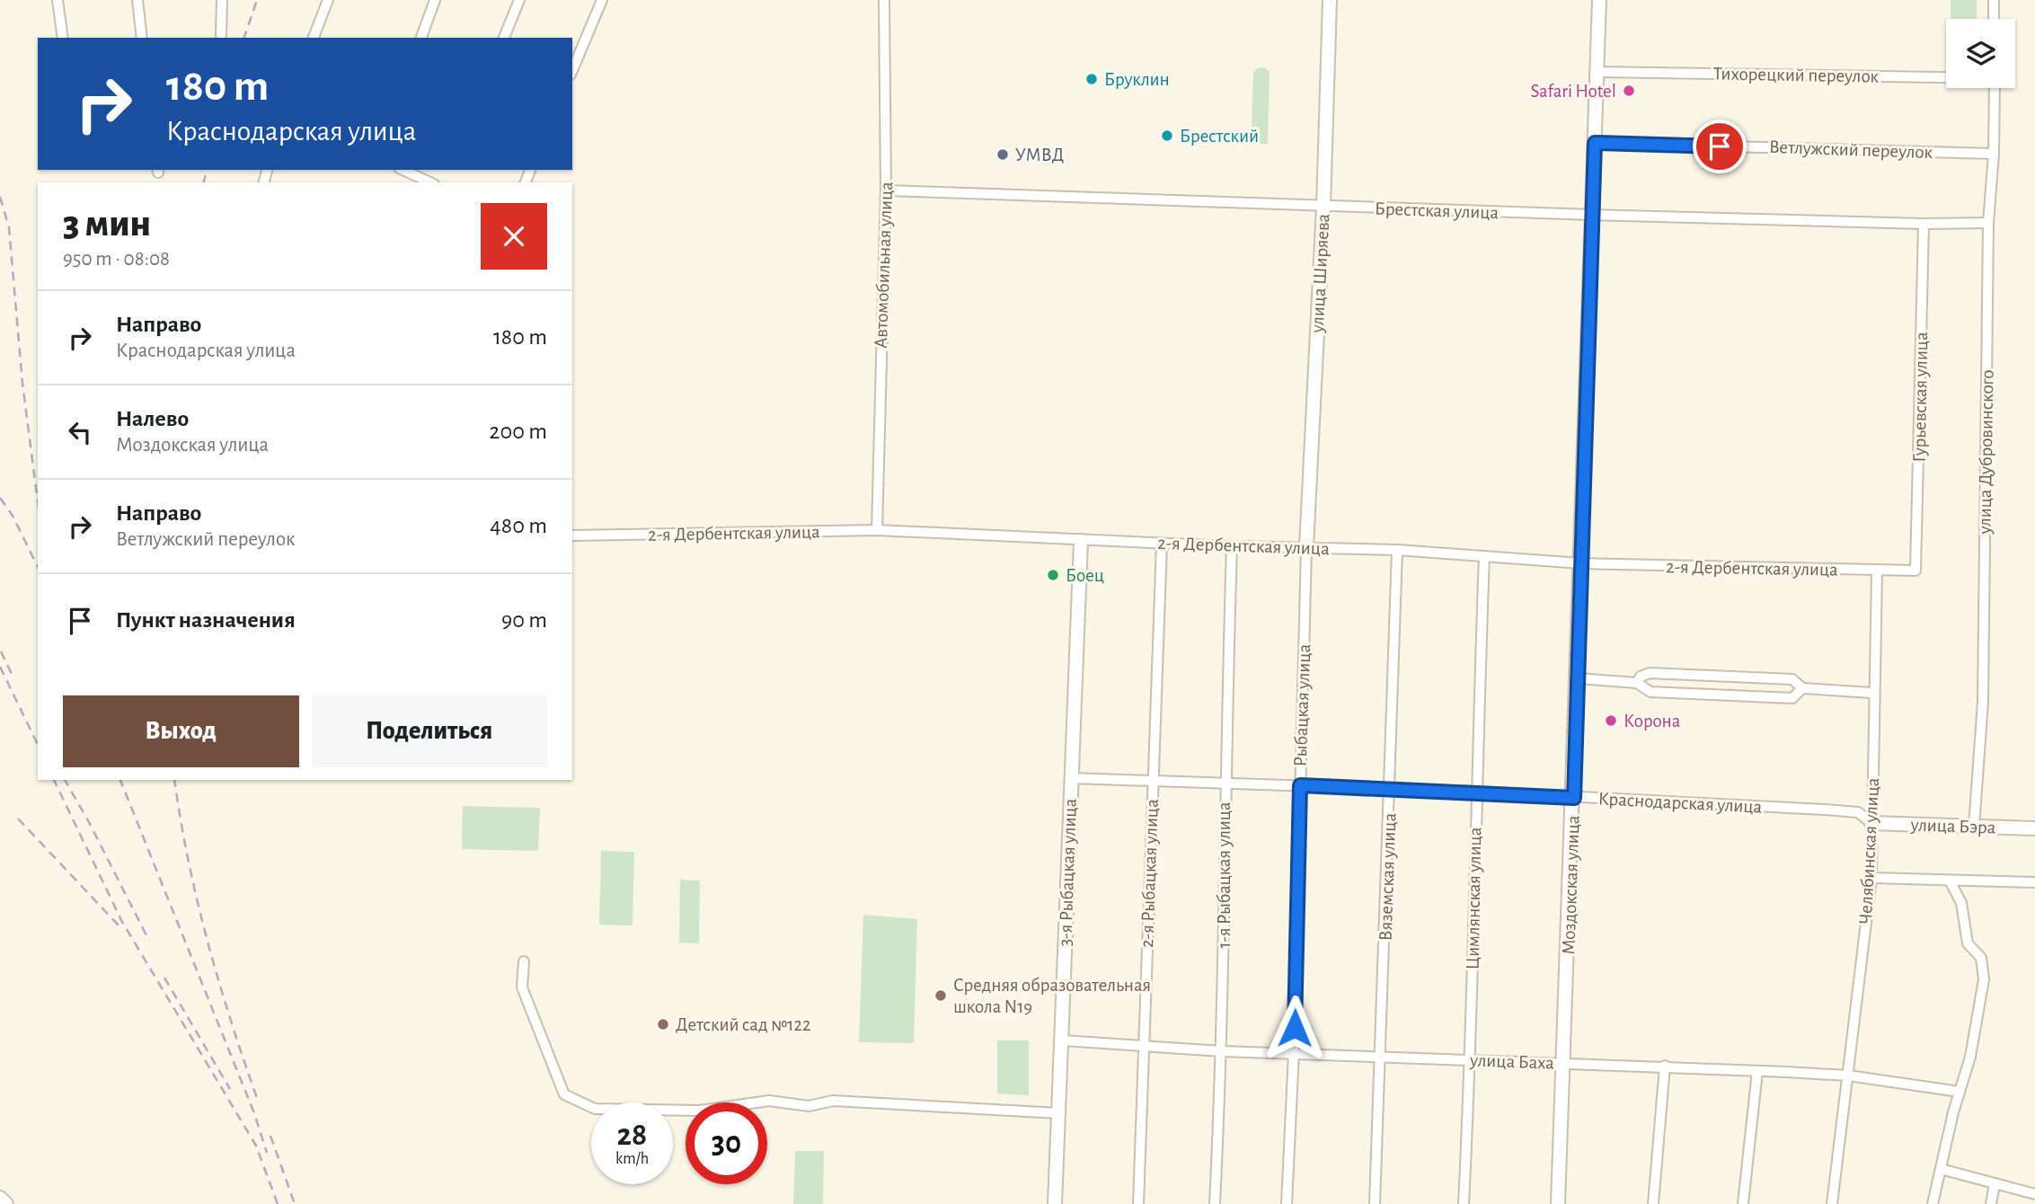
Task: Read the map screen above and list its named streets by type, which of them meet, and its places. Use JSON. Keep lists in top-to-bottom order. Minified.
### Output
{"streets":{"main road":["улица Ширяева","улица Бэра","3-я Рыбацкая улица","Моздокская улица"],"street":["Тихорецкий переулок","Ветлужский переулок","Брестская улица","Автомобильная улица","Гурьевская улица","улица Дубровинского","2-я Дербентская улица","Рыбацкая улица","Краснодарская улица","Челябинская улица","2-я Рыбацкая улица","1-я Рыбацкая улица","Вяземская улица","Цимлянская улица","улица Баха"]},"crossings":[["Тихорецкий переулок","Моздокская улица"],["Ветлужский переулок","улица Дубровинского"],["Ветлужский переулок","Моздокская улица"],["Брестская улица","Автомобильная улица"],["Брестская улица","улица Ширяева"],["Брестская улица","Гурьевская улица"],["Брестская улица","улица Дубровинского"],["Брестская улица","Моздокская улица"],["Автомобильная улица","2-я Дербентская улица"],["улица Ширяева","2-я Дербентская улица"],["улица Ширяева","Рыбацкая улица"],["Гурьевская улица","2-я Дербентская улица"],["улица Дубровинского","улица Бэра"],["2-я Дербентская улица","Рыбацкая улица"],["2-я Дербентская улица","Челябинская улица"],["2-я Дербентская улица","3-я Рыбацкая улица"],["2-я Дербентская улица","2-я Рыбацкая улица"],["2-я Дербентская улица","1-я Рыбацкая улица"],["2-я Дербентская улица","Вяземская улица"],["2-я Дербентская улица","Моздокская улица"],["2-я Дербентская улица","Цимлянская улица"],["Рыбацкая улица","Краснодарская улица"],["Рыбацкая улица","улица Баха"],["Краснодарская улица","улица Бэра"],["Краснодарская улица","Челябинская улица"],["Краснодарская улица","3-я Рыбацкая улица"],["Краснодарская улица","2-я Рыбацкая улица"],["Краснодарская улица","1-я Рыбацкая улица"],["Краснодарская улица","Вяземская улица"],["Краснодарская улица","Моздокская улица"],["Краснодарская улица","Цимлянская улица"],["улица Бэра","Челябинская улица"],["Челябинская улица","улица Баха"],["3-я Рыбацкая улица","улица Баха"],["2-я Рыбацкая улица","улица Баха"],["1-я Рыбацкая улица","улица Баха"],["Вяземская улица","улица Баха"],["Моздокская улица","улица Баха"],["Цимлянская улица","улица Баха"]],"places":["Бруклин","Safari Hotel","Брестский","УМВД","Боец","Корона","Средняя образовательная школа N19","Детский сад №122"],"page":{"turn":["180 m","Краснодарская улица"],"heading":["3 мин","950 m · 08:08"],"list":[{"name":"Направо","note":"Краснодарская улица","value":"180 m"},{"name":"Налево","note":"Моздокская улица","value":"200 m"},{"name":"Направо","note":"Ветлужский переулок","value":"480 m"},{"name":"Пункт назначения","value":"90 m"}],"buttons":["Выход","Поделиться"],"speed":"28 km/h","limit":"30"}}
